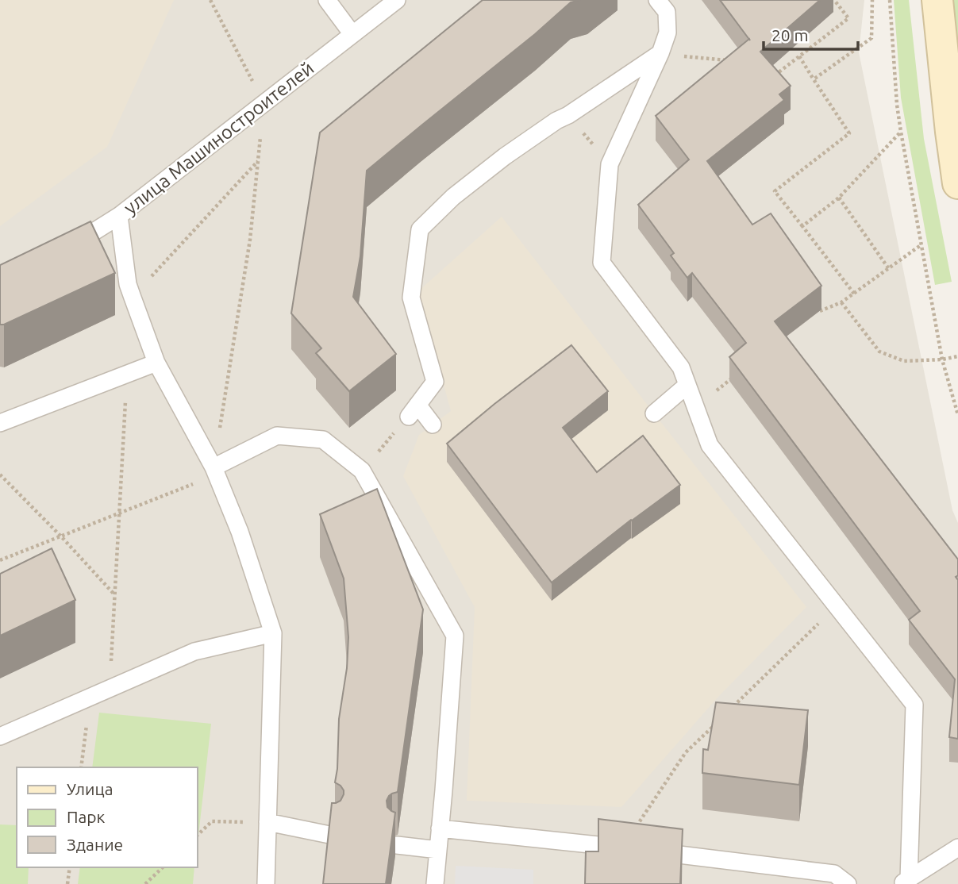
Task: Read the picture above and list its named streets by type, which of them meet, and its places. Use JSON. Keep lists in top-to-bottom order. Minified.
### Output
{"streets":{"lane":["улица Машиностроителей"]},"legend":["Улица","Парк","Здание"],"scale_bar":"20 m"}
